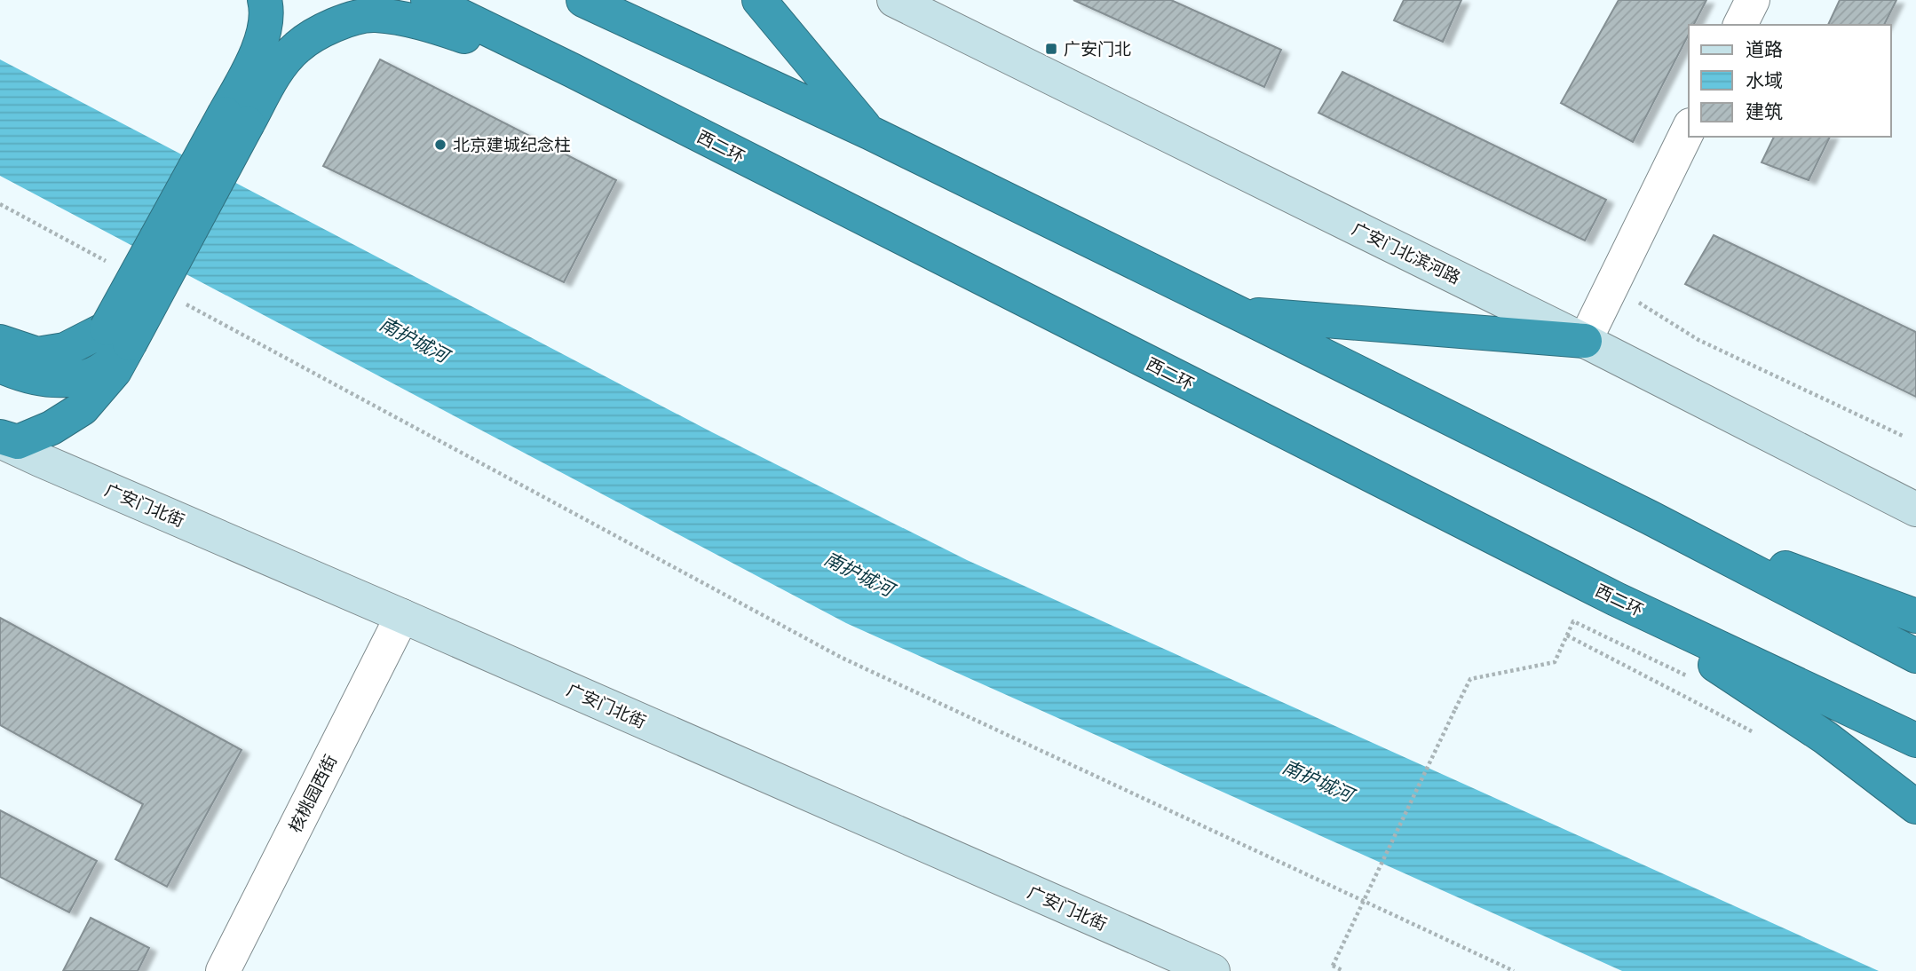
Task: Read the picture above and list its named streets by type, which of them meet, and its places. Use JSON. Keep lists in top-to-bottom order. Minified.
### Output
{"streets":{"highway":["西二环"],"street":["广安门北滨河路","广安门北街","核桃园西街"]},"crossings":[["广安门北街","核桃园西街"]],"water":["南护城河"],"places":{"transit":["广安门北"],"other":["北京建城纪念柱"]},"legend":["道路","水域","建筑"]}
